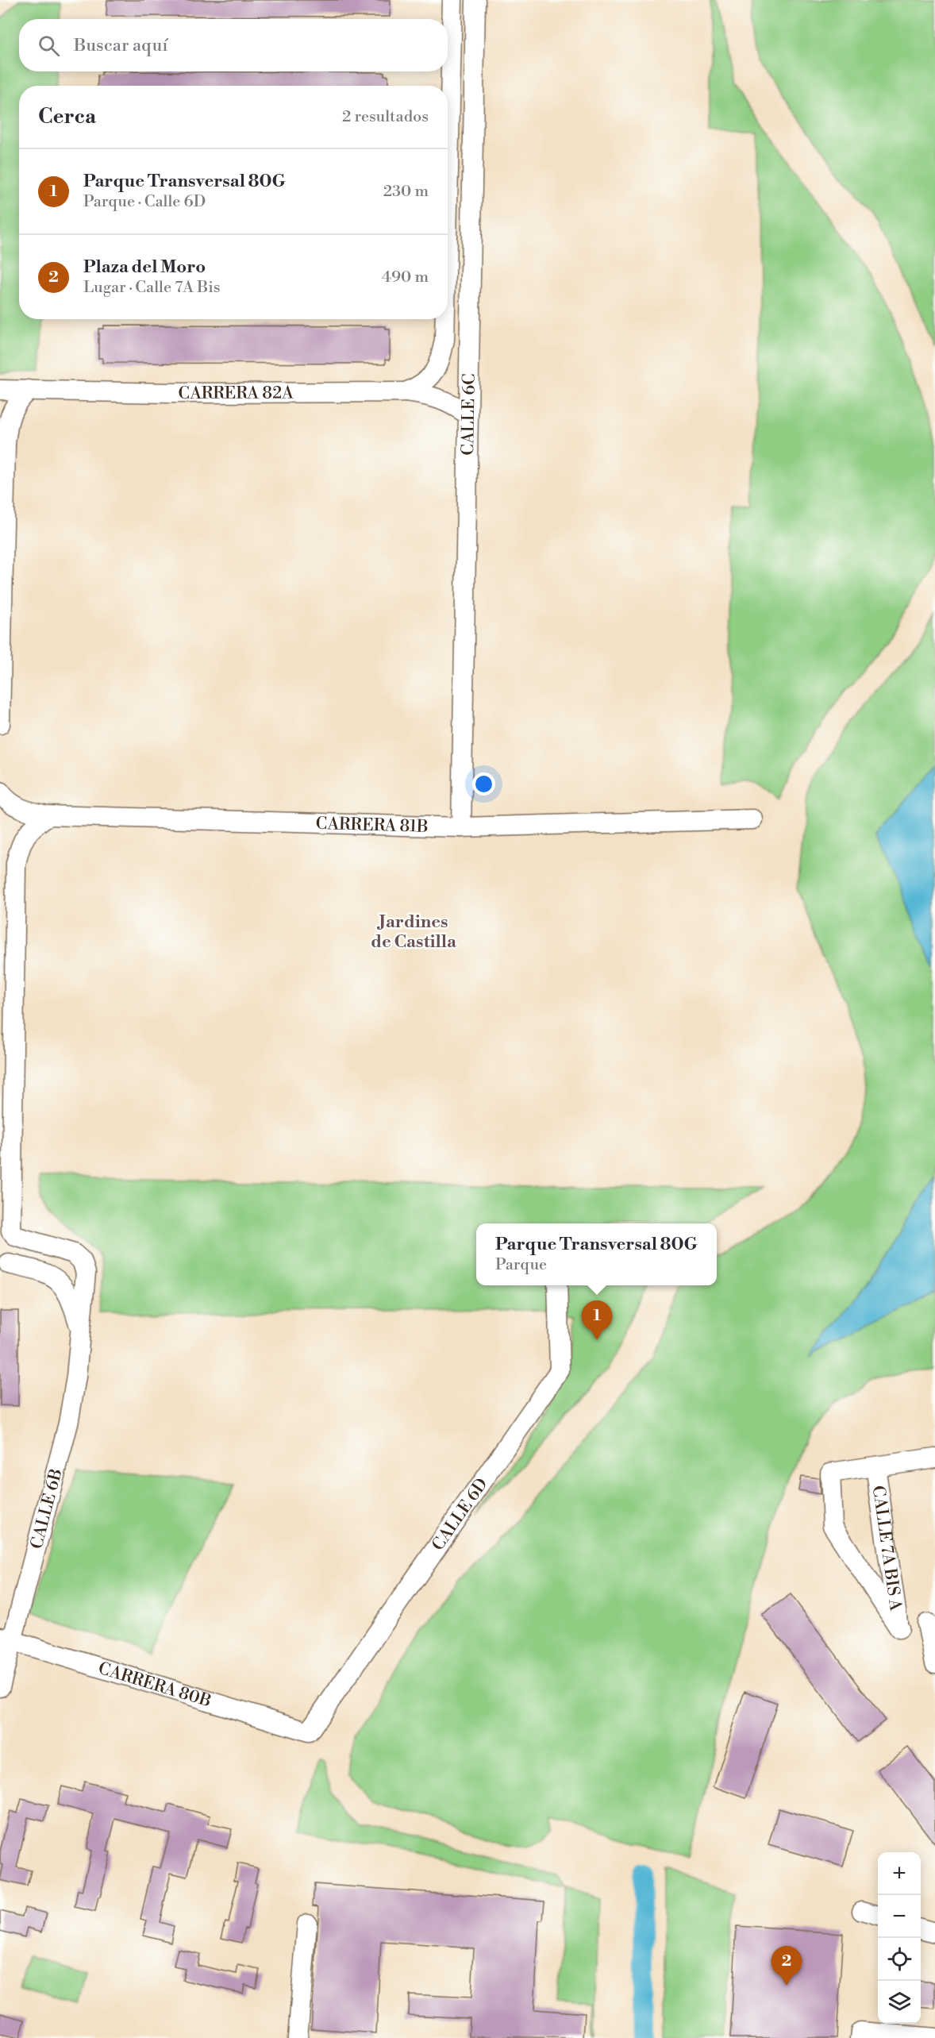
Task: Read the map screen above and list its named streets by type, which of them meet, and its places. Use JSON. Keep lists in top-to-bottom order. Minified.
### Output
{"streets":{"street":["CARRERA 82A","CALLE 6C","CARRERA 81B","CALLE 6B","CALLE 6D","CALLE 7A BIS A","CARRERA 80B"]},"crossings":[["CARRERA 82A","CALLE 6C"],["CALLE 6C","CARRERA 81B"],["CALLE 6B","CARRERA 80B"],["CALLE 6D","CARRERA 80B"]],"districts":["Jardines de Castilla"],"page":{"search":"Buscar aquí","heading":["Cerca","2 resultados"],"list":[{"mark":"1","name":"Parque Transversal 80G","note":"Parque · Calle 6D","value":"230 m"},{"mark":"2","name":"Plaza del Moro","note":"Lugar · Calle 7A Bis","value":"490 m"}],"popup":["Parque Transversal 80G","Parque"],"pins":["1","2"],"map_buttons":["+","−"]}}
